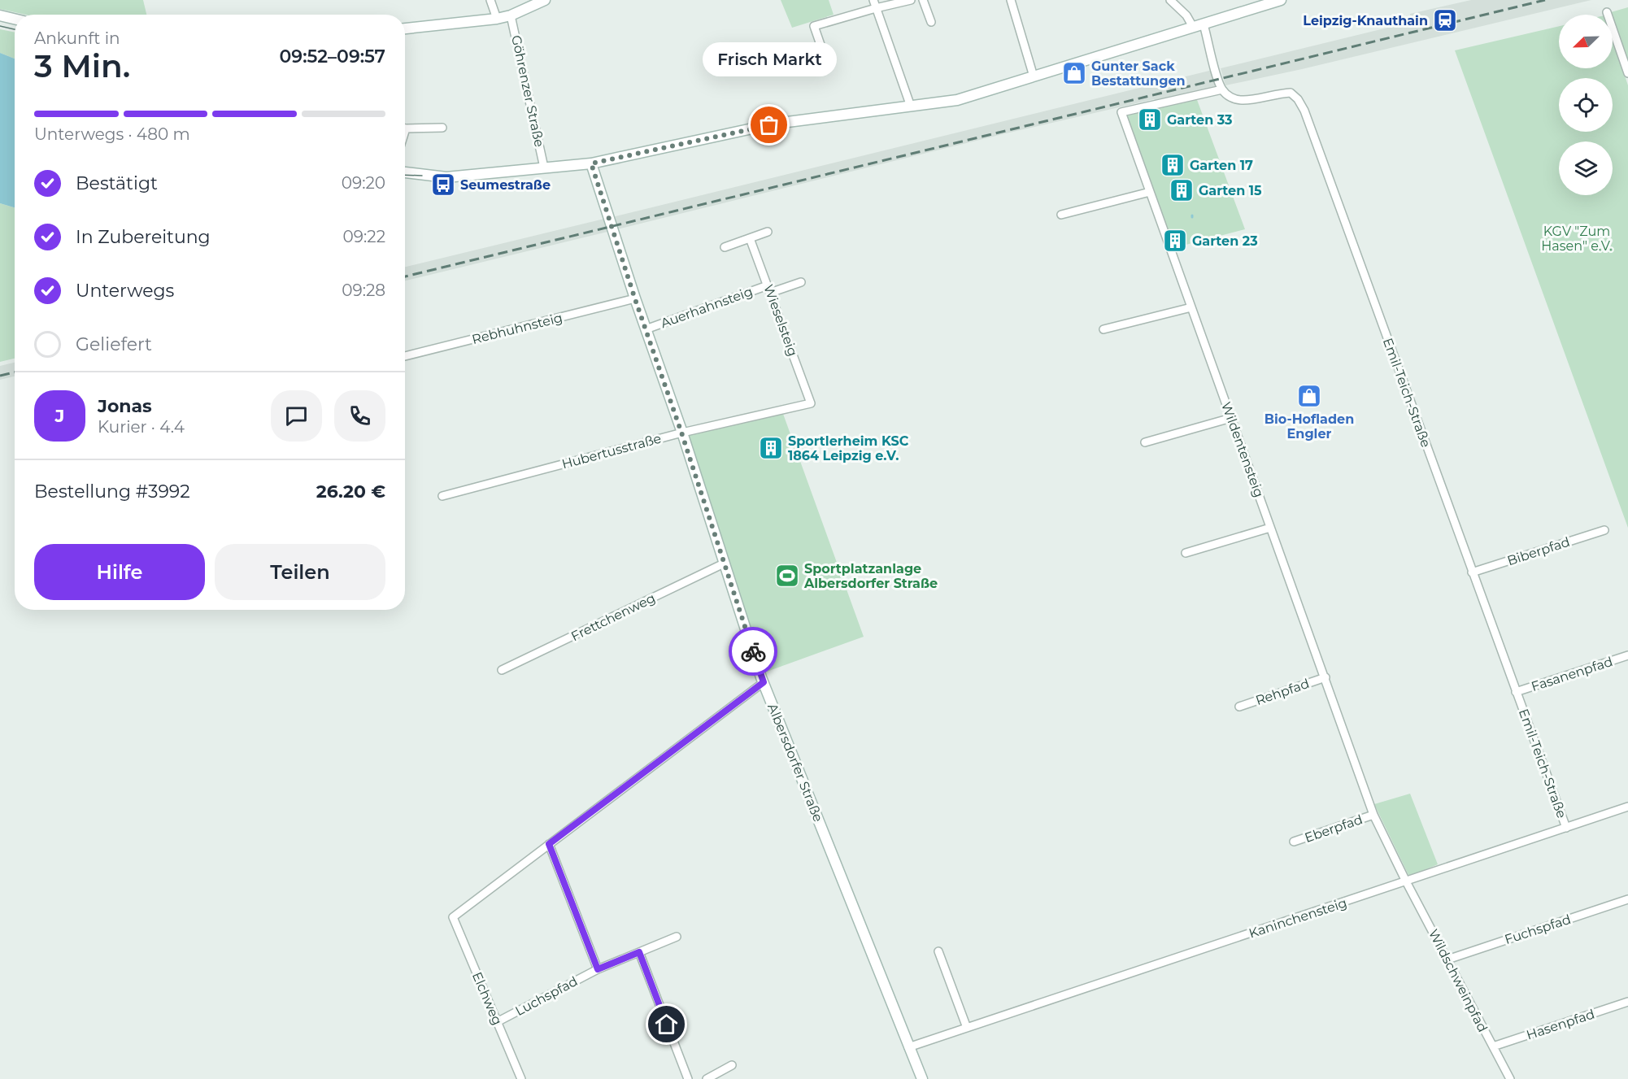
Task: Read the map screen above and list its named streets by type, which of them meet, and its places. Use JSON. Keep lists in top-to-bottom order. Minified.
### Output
{"streets":{"street":["Göhrenzer Straße","Auerhahnsteig","Wieselsteig","Rebhuhnsteig","Emil-Teich-Straße","Wildentensteig","Hubertusstraße","Biberpfad","Frettchenweg","Fasanenpfad","Rehpfad","Albersdorfer Straße","Eberpfad","Kaninchensteig","Fuchspfad","Wildschweinpfad","Luchspfad","Elchweg","Hasenpfad"]},"crossings":[["Auerhahnsteig","Wieselsteig"],["Auerhahnsteig","Albersdorfer Straße"],["Wieselsteig","Hubertusstraße"],["Rebhuhnsteig","Albersdorfer Straße"],["Emil-Teich-Straße","Wildentensteig"],["Emil-Teich-Straße","Biberpfad"],["Emil-Teich-Straße","Fasanenpfad"],["Emil-Teich-Straße","Kaninchensteig"],["Wildentensteig","Rehpfad"],["Wildentensteig","Eberpfad"],["Wildentensteig","Kaninchensteig"],["Wildentensteig","Wildschweinpfad"],["Hubertusstraße","Albersdorfer Straße"],["Frettchenweg","Albersdorfer Straße"],["Albersdorfer Straße","Kaninchensteig"],["Kaninchensteig","Wildschweinpfad"],["Fuchspfad","Wildschweinpfad"],["Wildschweinpfad","Hasenpfad"],["Luchspfad","Elchweg"]],"parks":["KGV \"Zum Hasen\" e.V."],"places":{"station":["Leipzig-Knauthain"],"shop":["Gunter Sack Bestattungen","Bio-Hofladen Engler"],"building":["Garten 33","Garten 17","Garten 15","Garten 23","Sportlerheim KSC 1864 Leipzig e.V."],"other":["Frisch Markt"],"bus stop":["Seumestraße"],"sports":["Sportplatzanlage Albersdorfer Straße"]},"north":"bottom left","page":{"heading":["3 Min.","Ankunft in","09:52–09:57"],"panel":["Jonas","Kurier · 4.4","Bestellung #3992","26.20 €"],"bubble":"Frisch Markt","bar":"Unterwegs · 480 m","list":[["Bestätigt","09:20"],["In Zubereitung","09:22"],["Unterwegs","09:28"],"Geliefert"],"round":"J","buttons":["Hilfe","Teilen"]}}
